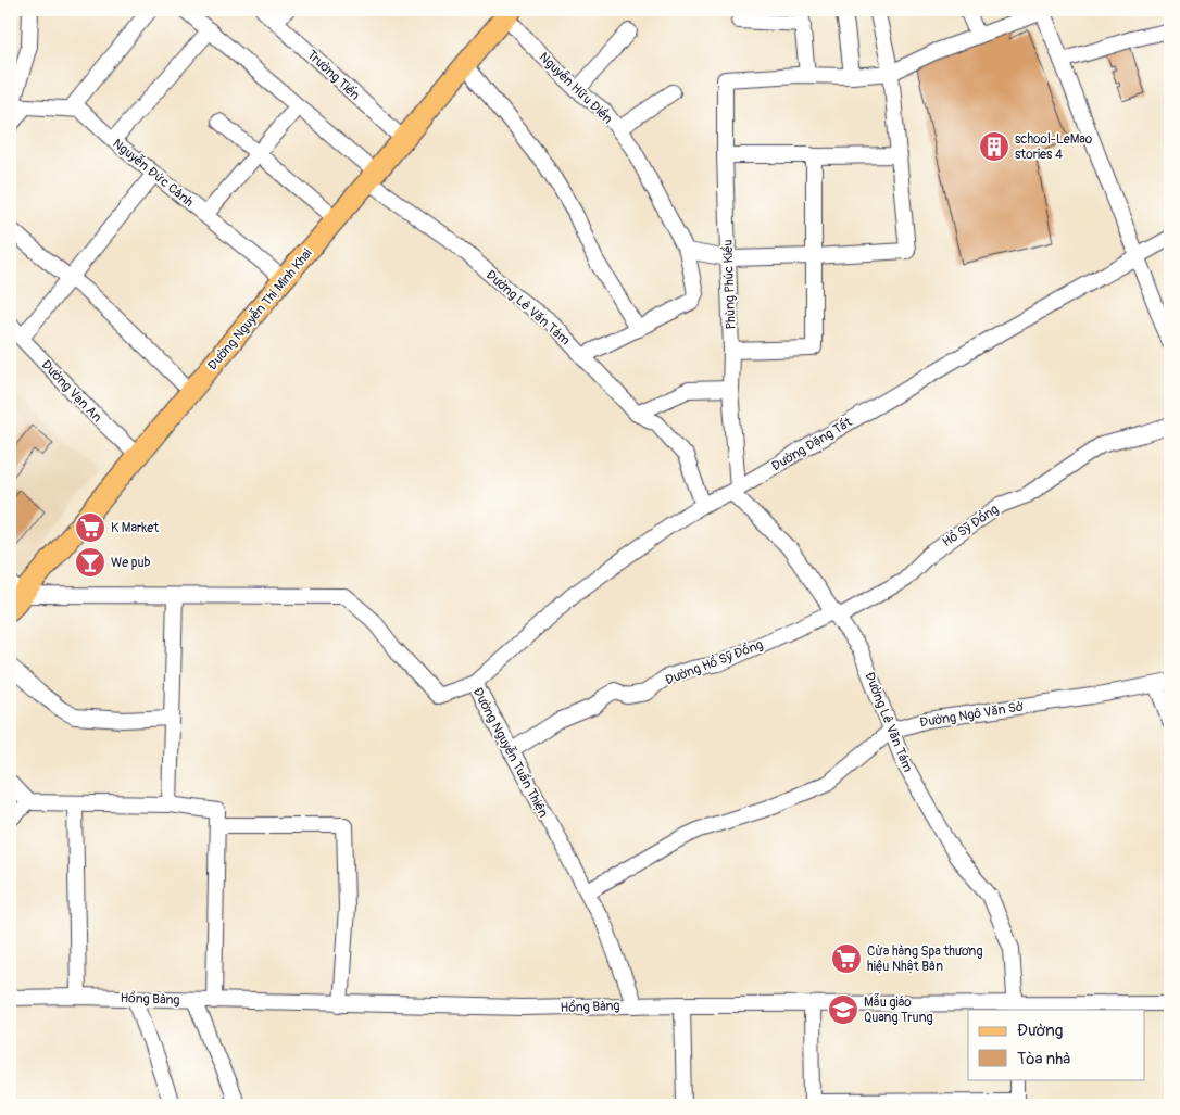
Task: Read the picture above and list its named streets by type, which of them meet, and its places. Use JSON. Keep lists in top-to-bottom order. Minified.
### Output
{"streets":{"main road":["Đường Nguyễn Thị Minh Khai"],"street":["Trường Tiến","Nguyễn Hữu Điền","Nguyễn Đức Cảnh","Phùng Phúc Kiều","Đường Lê Văn Tám","Đường Vạn An","Đường Đặng Tất","Hồ Sỹ Đồng","Đường Hồ Sỹ Đồng","Đường Ngô Văn Sở","Đường Nguyễn Tuấn Thiện","Hồng Bàng"]},"crossings":[["Trường Tiến","Đường Nguyễn Thị Minh Khai"],["Nguyễn Hữu Điền","Đường Lê Văn Tám"],["Nguyễn Hữu Điền","Đường Nguyễn Thị Minh Khai"],["Nguyễn Đức Cảnh","Đường Nguyễn Thị Minh Khai"],["Phùng Phúc Kiều","Đường Lê Văn Tám"],["Phùng Phúc Kiều","Đường Đặng Tất"],["Đường Lê Văn Tám","Đường Nguyễn Thị Minh Khai"],["Đường Lê Văn Tám","Đường Đặng Tất"],["Đường Lê Văn Tám","Hồ Sỹ Đồng"],["Đường Lê Văn Tám","Đường Hồ Sỹ Đồng"],["Đường Lê Văn Tám","Đường Ngô Văn Sở"],["Đường Lê Văn Tám","Hồng Bàng"],["Đường Nguyễn Thị Minh Khai","Đường Vạn An"],["Đường Nguyễn Thị Minh Khai","Đường Nguyễn Tuấn Thiện"],["Đường Đặng Tất","Đường Nguyễn Tuấn Thiện"],["Hồ Sỹ Đồng","Đường Hồ Sỹ Đồng"],["Đường Hồ Sỹ Đồng","Đường Nguyễn Tuấn Thiện"],["Đường Ngô Văn Sở","Đường Nguyễn Tuấn Thiện"],["Đường Nguyễn Tuấn Thiện","Hồng Bàng"]],"places":{"building":["school-LeMao stories 4"],"supermarket":["K Market","Cửa hàng Spa thương hiệu Nhật Bản"],"bar":["We pub"],"school or university":["Mẫu giáo Quang Trung"]},"legend":["Đường","Tòa nhà"]}
